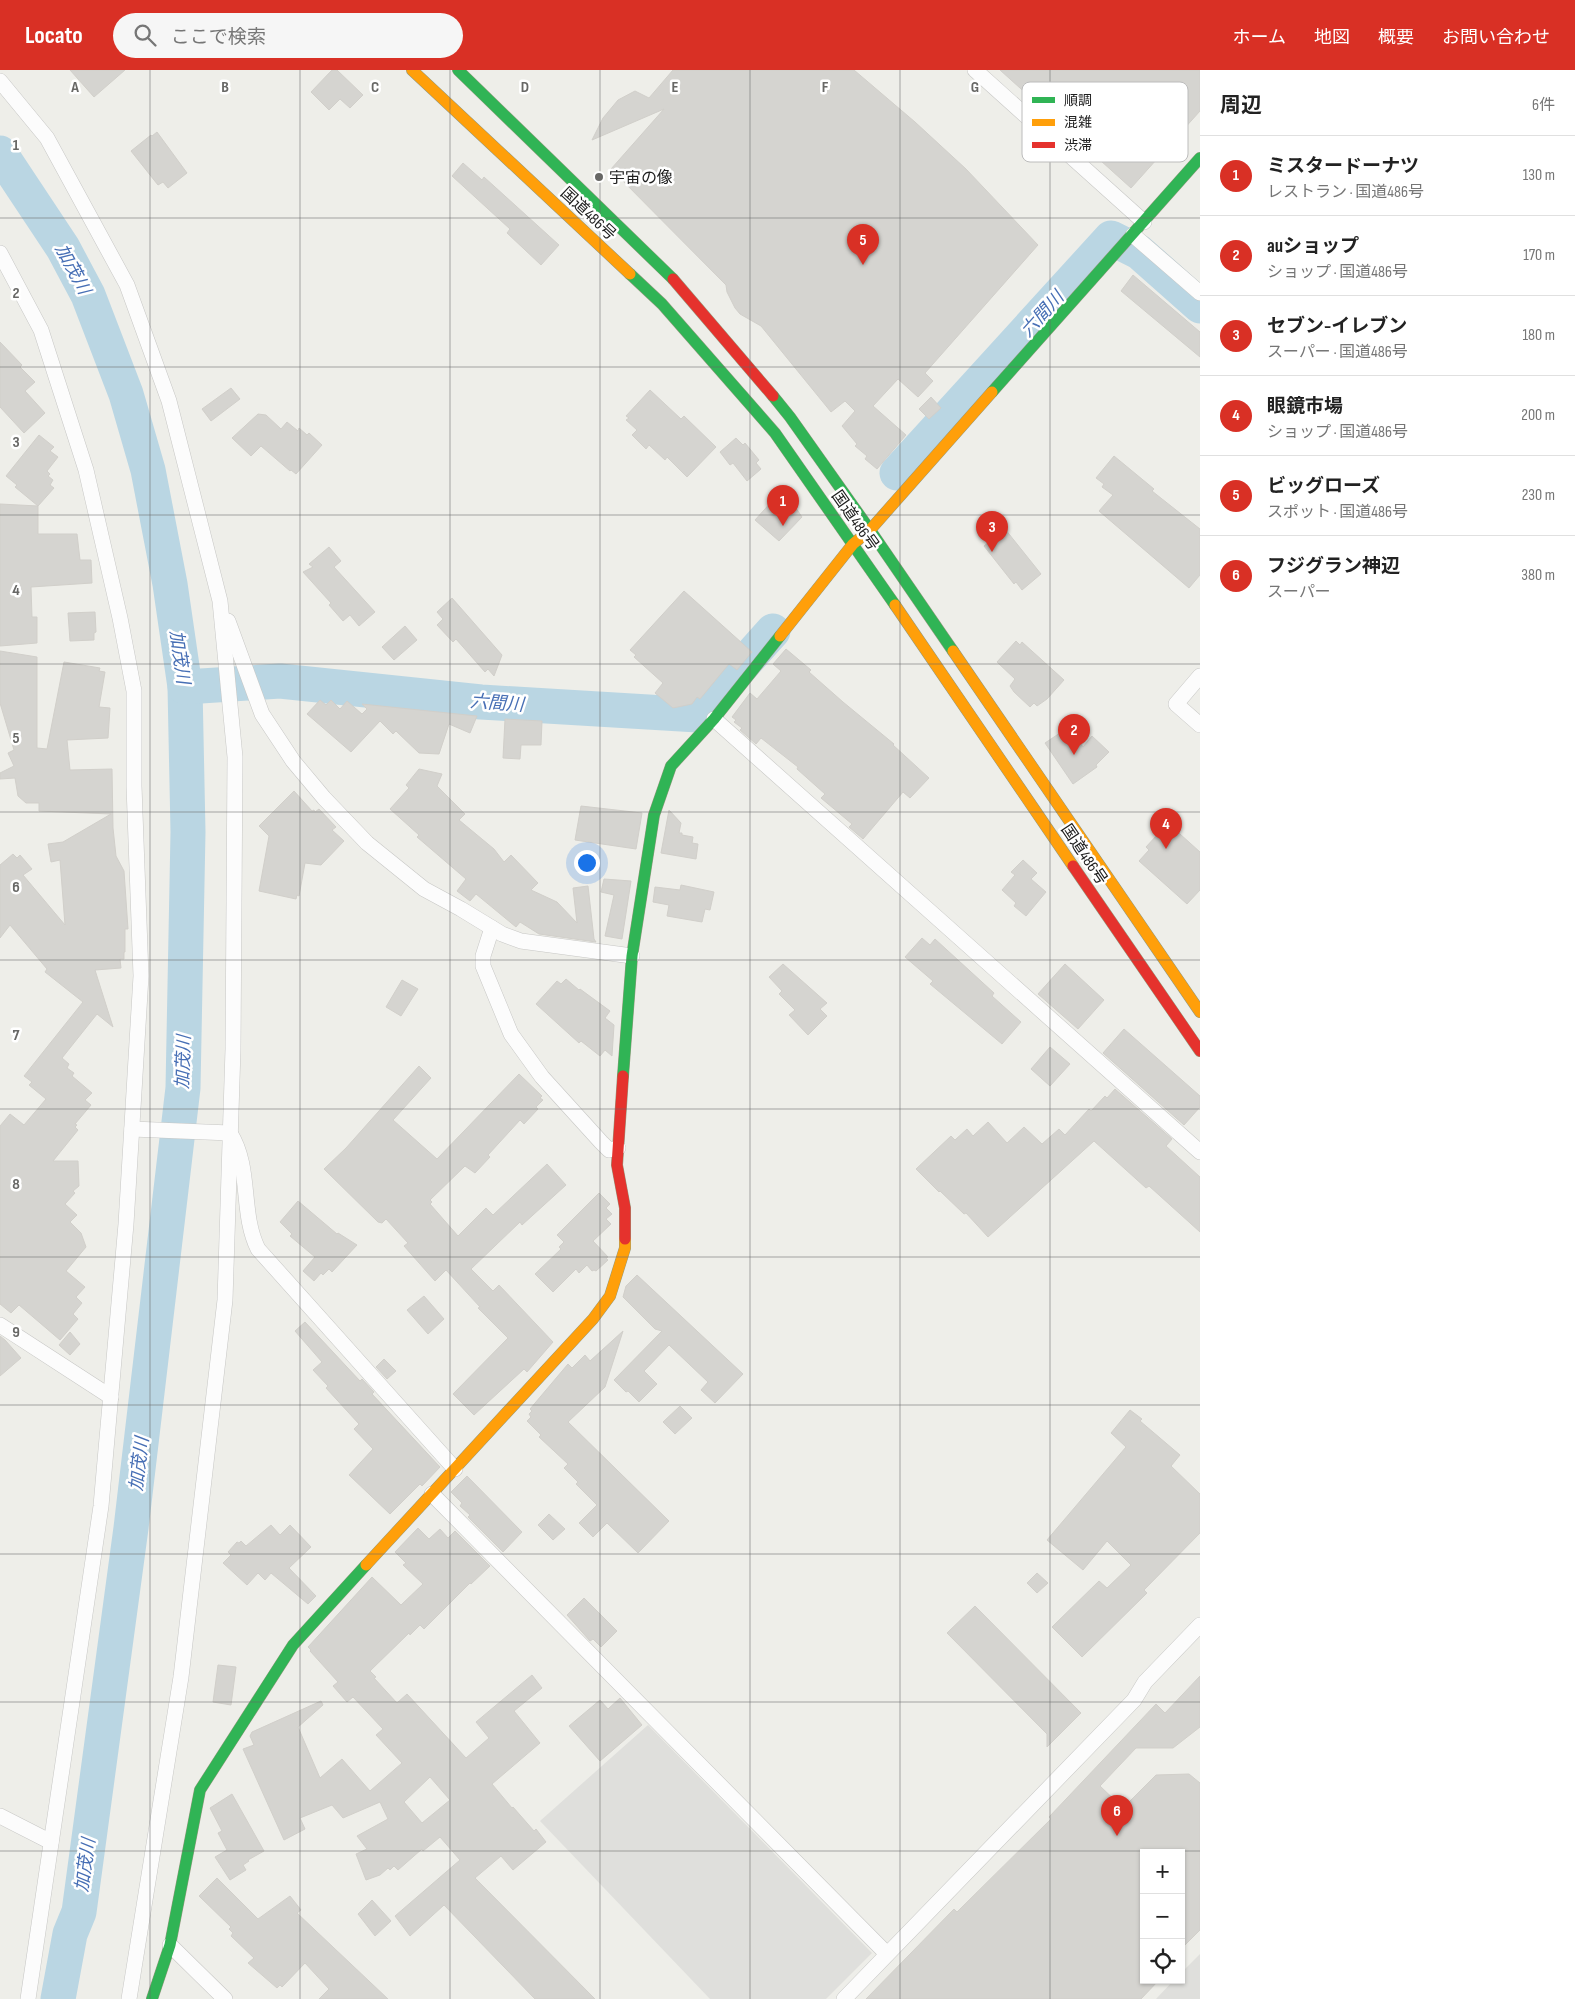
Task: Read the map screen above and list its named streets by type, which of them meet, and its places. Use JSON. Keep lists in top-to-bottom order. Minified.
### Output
{"streets":{"main road":["国道486号"]},"water":["加茂川","六間川"],"places":["宇宙の像"],"legend":["順調","混雑","渋滞"],"page":{"header":"Locato","search":"ここで検索","nav":["ホーム","地図","概要","お問い合わせ"],"heading":["周辺","6件"],"list":[{"mark":"1","name":"ミスタードーナツ","note":"レストラン · 国道486号","value":"130 m"},{"mark":"2","name":"auショップ","note":"ショップ · 国道486号","value":"170 m"},{"mark":"3","name":"セブン-イレブン","note":"スーパー · 国道486号","value":"180 m"},{"mark":"4","name":"眼鏡市場","note":"ショップ · 国道486号","value":"200 m"},{"mark":"5","name":"ビッグローズ","note":"スポット · 国道486号","value":"230 m"},{"mark":"6","name":"フジグラン神辺","note":"スーパー","value":"380 m"}],"pins":["5","1","3","2","4","6"],"map_buttons":["+","−"]},"grid":{"columns":["A","B","C","D","E","F","G"],"rows":["1","2","3","4","5","6","7","8","9"]}}
